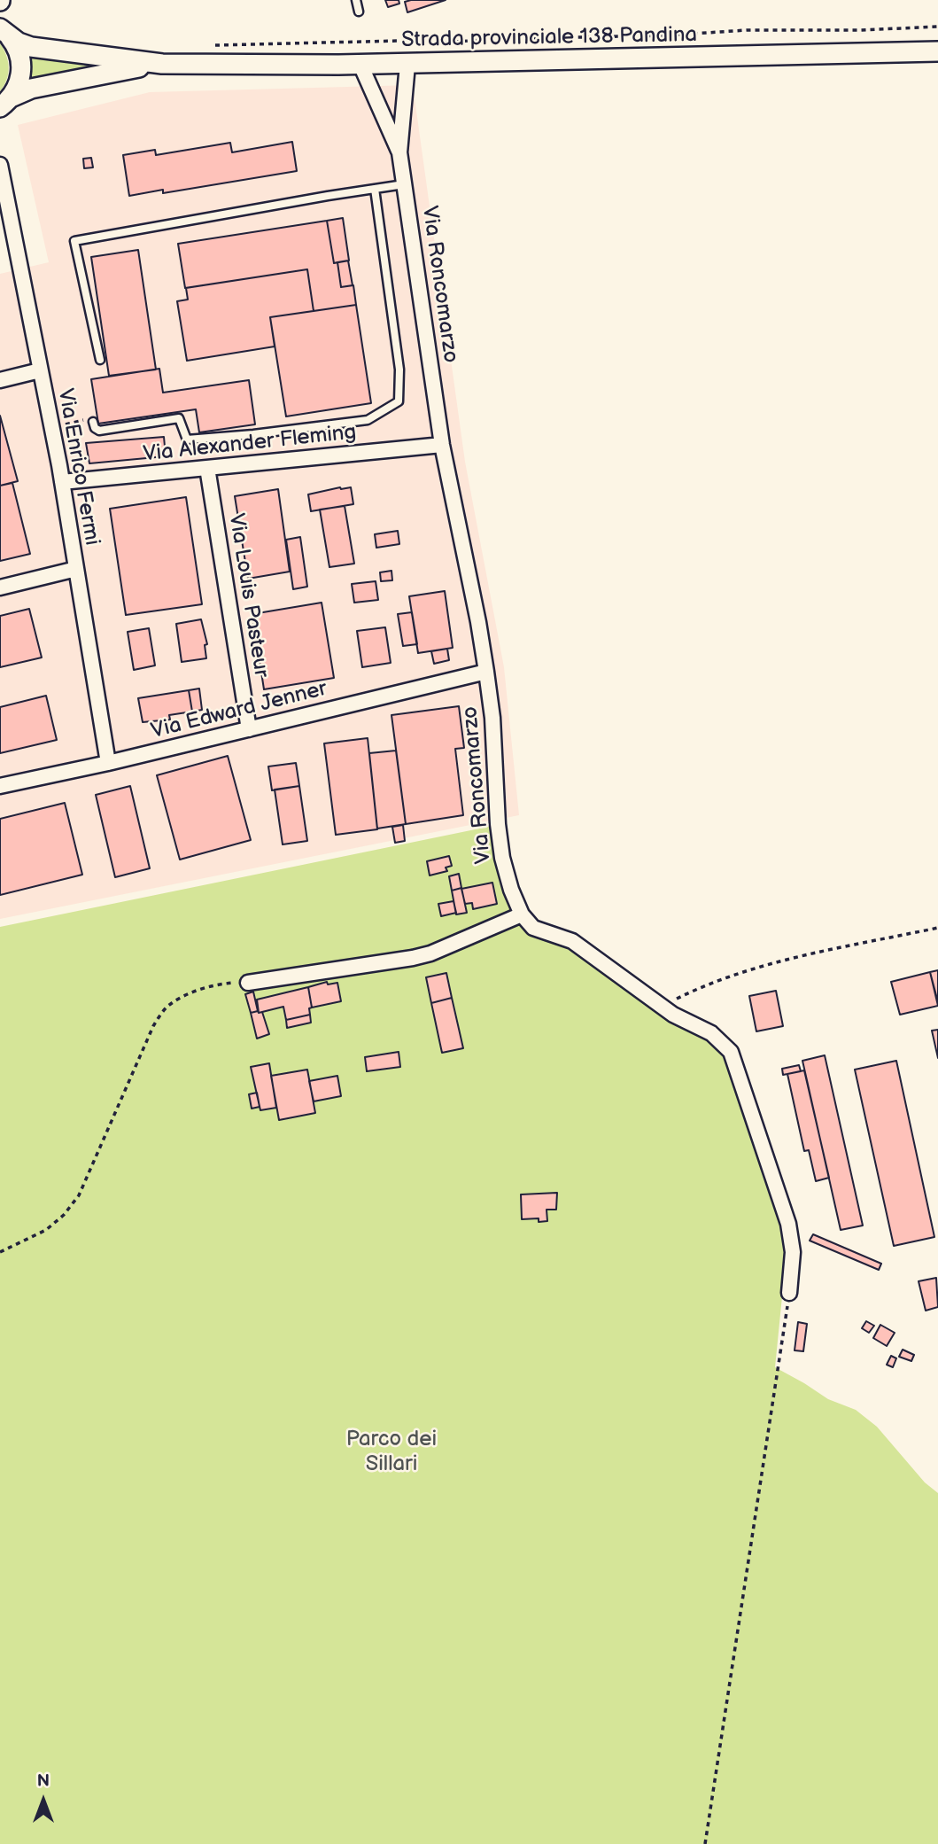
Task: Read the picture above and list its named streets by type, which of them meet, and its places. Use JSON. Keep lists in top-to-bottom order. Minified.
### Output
{"streets":{"street":["Strada provinciale 138 Pandina","Via Roncomarzo","Via Alexander Fleming","Via Enrico Fermi","Via Louis Pasteur","Via Edward Jenner"]},"crossings":[["Strada provinciale 138 Pandina","Via Roncomarzo"],["Via Roncomarzo","Via Alexander Fleming"],["Via Roncomarzo","Via Edward Jenner"],["Via Alexander Fleming","Via Enrico Fermi"],["Via Alexander Fleming","Via Louis Pasteur"],["Via Enrico Fermi","Via Edward Jenner"],["Via Louis Pasteur","Via Edward Jenner"]],"parks":["Parco dei Sillari"],"north":"top"}
